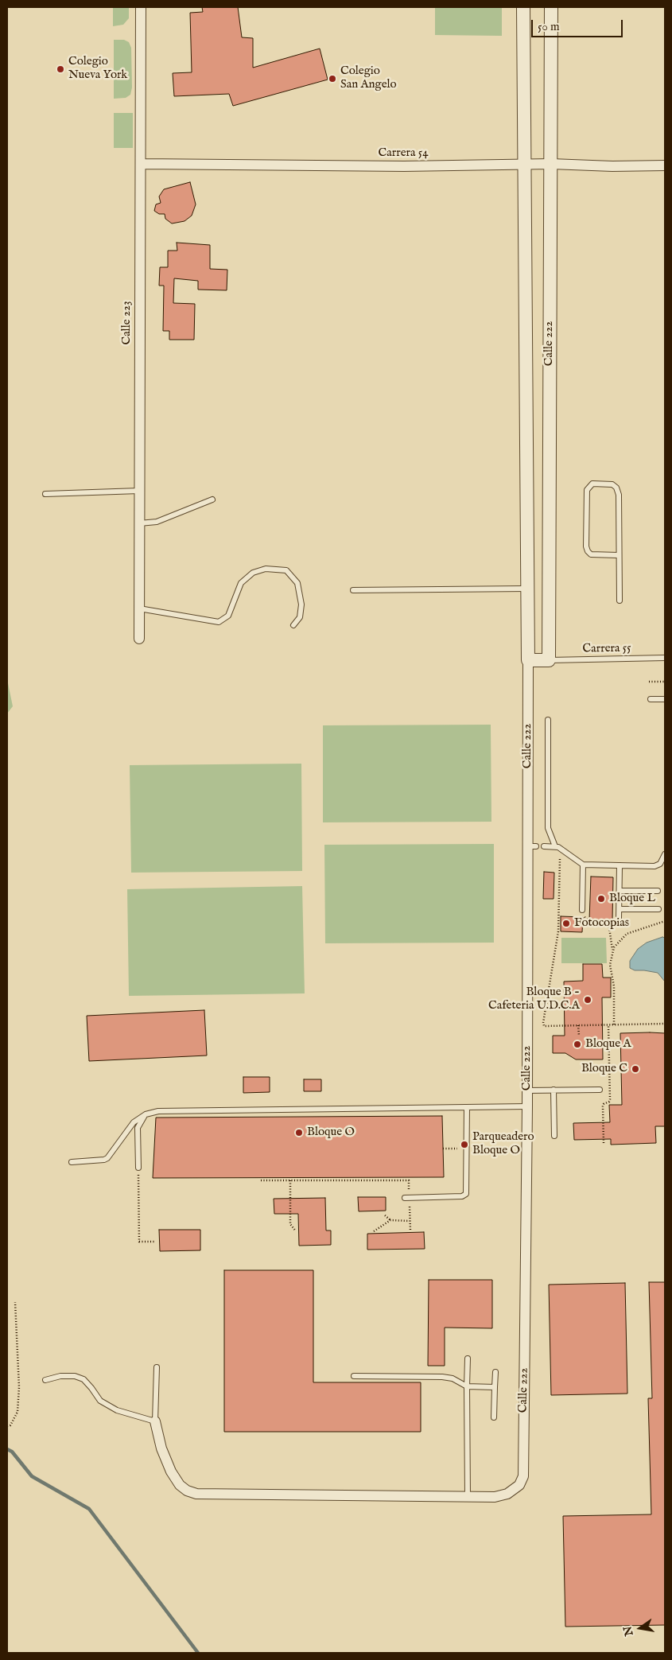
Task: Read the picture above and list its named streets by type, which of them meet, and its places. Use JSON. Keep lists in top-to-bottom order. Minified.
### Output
{"streets":{"street":["Carrera 54","Calle 223","Calle 222"],"lane":["Carrera 55"]},"crossings":[["Carrera 54","Calle 223"],["Carrera 54","Calle 222"],["Calle 222","Carrera 55"]],"places":["Colegio Nueva York","Colegio San Angelo","Bloque L","Fotocopias","Bloque B - Cafeteria U.D.C.A","Bloque A","Bloque C","Bloque O","Parqueadero Bloque O"],"scale_bar":"50 m","north":"left"}
